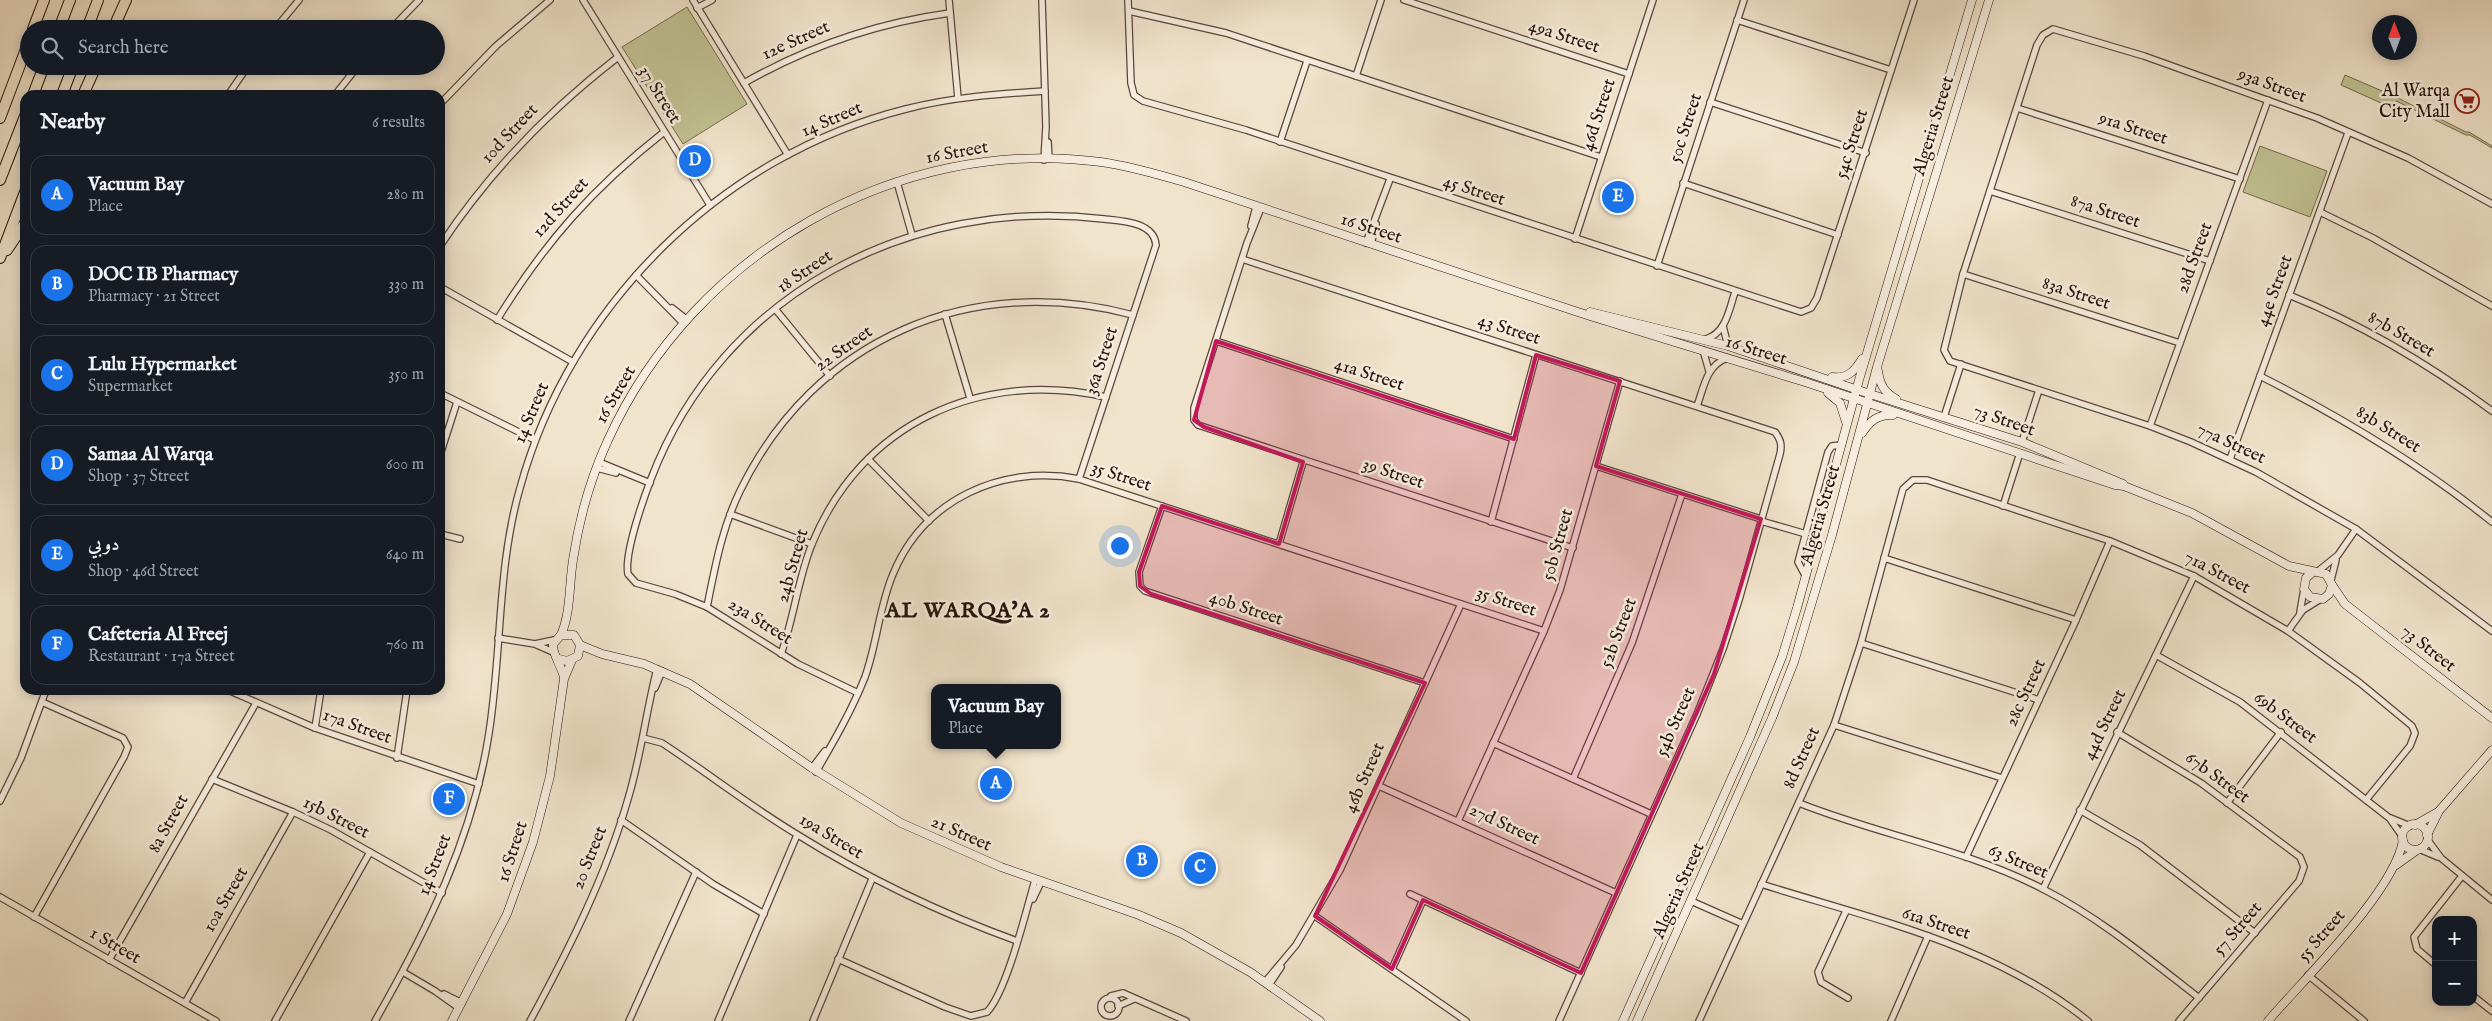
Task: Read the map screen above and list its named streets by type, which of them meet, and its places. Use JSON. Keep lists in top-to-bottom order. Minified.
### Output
{"streets":{"street":["49a Street","12e Street","93a Street","37 Street","46d Street","14 Street","Algeria Street","50c Street","91a Street","10d Street","54c Street","16 Street","45 Street","12d Street","87a Street","28d Street","18 Street","44e Street","83a Street","43 Street","87b Street","22 Street","36a Street","41a Street","73 Street","83b Street","77a Street","39 Street","35 Street","50b Street","24b Street","71a Street","40b Street","23a Street","52b Street","28c Street","69b Street","54b Street","44d Street","17a Street","8d Street","46b Street","67b Street","15b Street","8a Street","27d Street","21 Street","19a Street","20 Street","63 Street","10a Street","61a Street","57 Street","55 Street","1 Street"]},"crossings":[["49a Street","46d Street"],["93a Street","91a Street"],["93a Street","28d Street"],["93a Street","44e Street"],["37 Street","14 Street"],["37 Street","10d Street"],["37 Street","12d Street"],["46d Street","45 Street"],["14 Street","17a Street"],["14 Street","15b Street"],["Algeria Street","16 Street"],["Algeria Street","73 Street"],["50c Street","45 Street"],["91a Street","28d Street"],["54c Street","45 Street"],["16 Street","73 Street"],["16 Street","21 Street"],["87a Street","28d Street"],["28d Street","83a Street"],["28d Street","77a Street"],["18 Street","36a Street"],["18 Street","23a Street"],["44e Street","87b Street"],["44e Street","83b Street"],["44e Street","77a Street"],["83a Street","77a Street"],["43 Street","50b Street"],["43 Street","54b Street"],["22 Street","36a Street"],["22 Street","23a Street"],["36a Street","35 Street"],["36a Street","24b Street"],["41a Street","39 Street"],["39 Street","50b Street"],["35 Street","50b Street"],["35 Street","40b Street"],["35 Street","23a Street"],["35 Street","46b Street"],["35 Street","21 Street"],["50b Street","27d Street"],["24b Street","23a Street"],["71a Street","28c Street"],["71a Street","69b Street"],["71a Street","44d Street"],["71a Street","8d Street"],["40b Street","46b Street"],["28c Street","63 Street"],["69b Street","44d Street"],["69b Street","55 Street"],["54b Street","27d Street"],["44d Street","67b Street"],["44d Street","63 Street"],["17a Street","8a Street"],["8d Street","63 Street"],["8d Street","61a Street"],["46b Street","27d Street"],["46b Street","21 Street"],["67b Street","57 Street"],["15b Street","8a Street"],["15b Street","10a Street"],["8a Street","1 Street"],["21 Street","20 Street"],["19a Street","20 Street"],["63 Street","57 Street"],["10a Street","1 Street"]],"districts":["AL WARQA'A 2"],"places":{"supermarket":["Al Warqa City Mall"]},"north":"top","page":{"search":"Search here","heading":["Nearby","6 results"],"pins":["D","E","A","F","B","C"],"list":[{"mark":"A","name":"Vacuum Bay","note":"Place","value":"280 m"},{"mark":"B","name":"DOC IB Pharmacy","note":"Pharmacy · 21 Street","value":"330 m"},{"mark":"C","name":"Lulu Hypermarket","note":"Supermarket","value":"350 m"},{"mark":"D","name":"Samaa Al Warqa","note":"Shop · 37 Street","value":"600 m"},{"mark":"E","name":"دوبي","note":"Shop · 46d Street","value":"640 m"},{"mark":"F","name":"Cafeteria Al Freej","note":"Restaurant · 17a Street","value":"760 m"}],"popup":["Vacuum Bay","Place"],"map_buttons":["+","−"]}}
